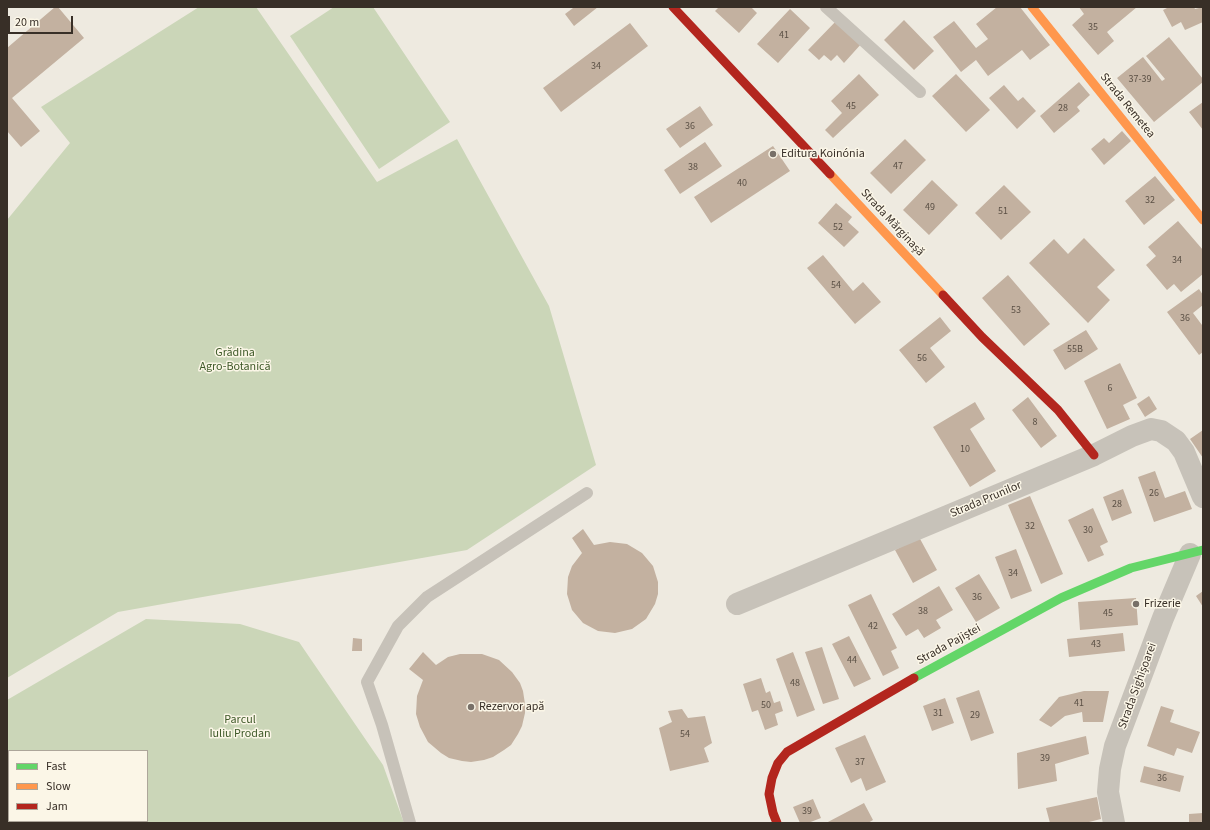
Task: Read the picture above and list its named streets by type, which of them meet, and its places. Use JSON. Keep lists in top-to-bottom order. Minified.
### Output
{"streets":{"street":["Strada Remetea","Strada Mărginașă","Strada Prunilor","Strada Pajiștei","Strada Sighișoarei"]},"crossings":[["Strada Mărginașă","Strada Prunilor"],["Strada Pajiștei","Strada Sighișoarei"]],"parks":["Grădina Agro-Botanică","Parcul Iuliu Prodan"],"places":["Editura Koinónia","Frizerie","Rezervor apă"],"house_numbers":["35","41","34","37-39","45","28","36","47","38","40","32","49","51","52","34","54","53","36","55B","56","6","8","10","26","28","32","30","34","36","38","45","42","43","44","48","41","50","31","29","54","39","37","36","39"],"legend":["Fast","Slow","Jam"],"scale_bar":"20 m"}
